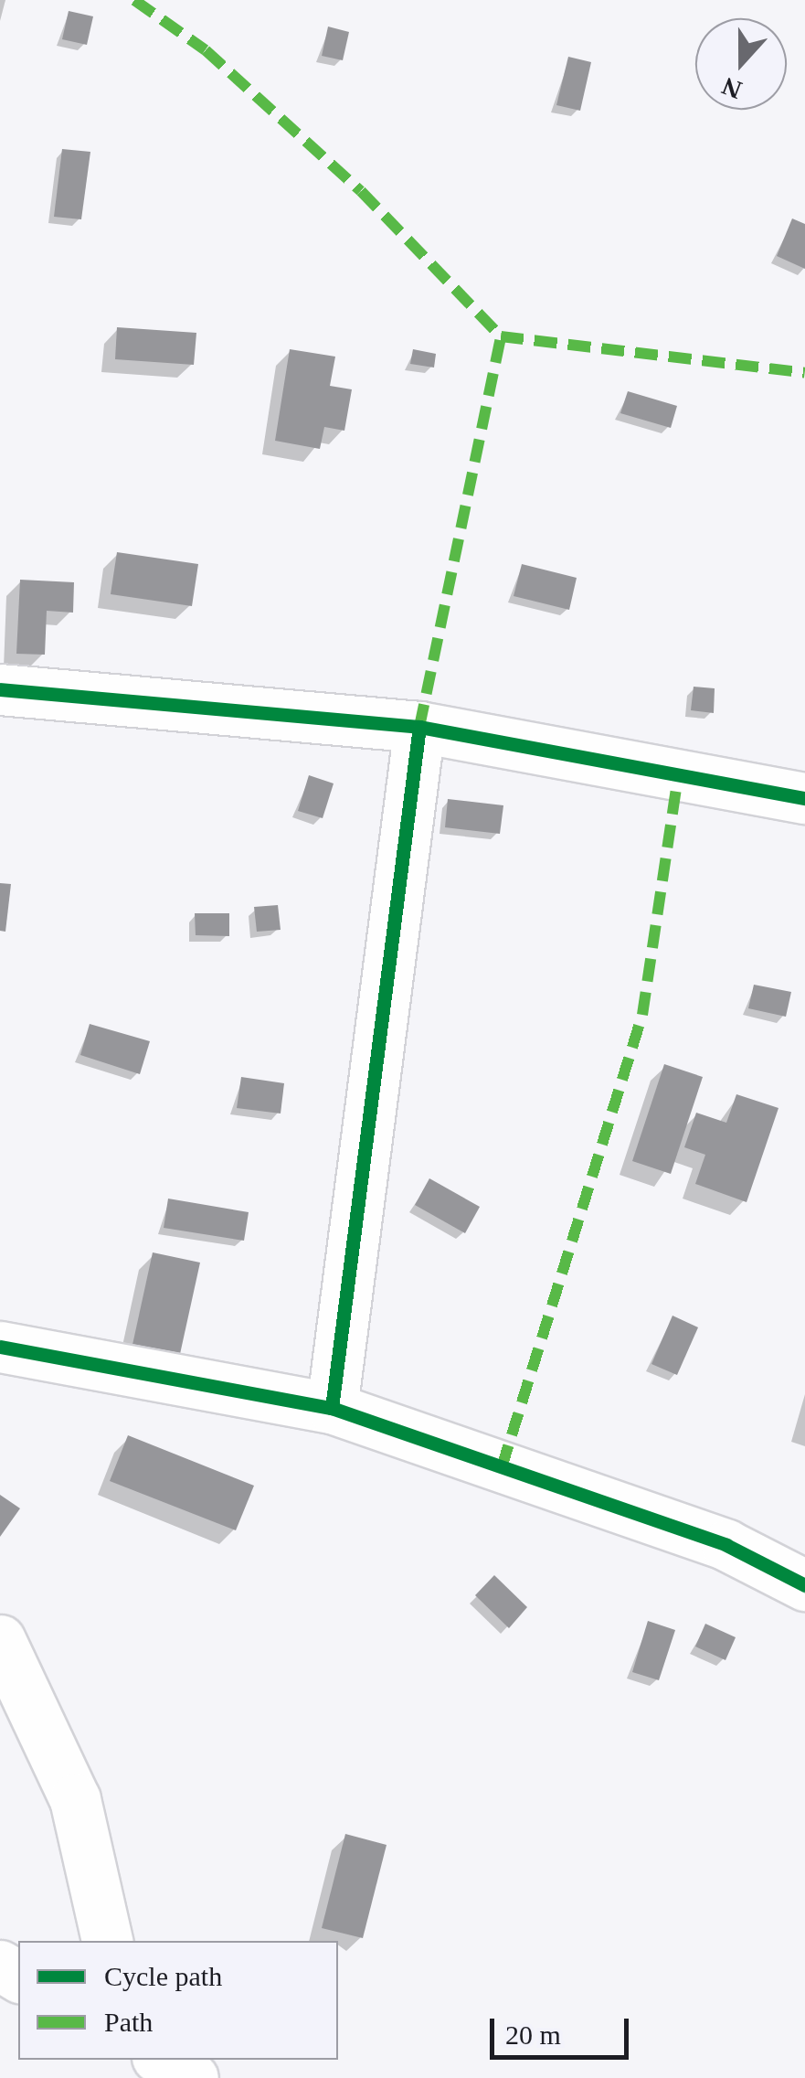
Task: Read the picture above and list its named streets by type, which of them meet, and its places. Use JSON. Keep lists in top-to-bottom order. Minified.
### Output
{"legend":["Cycle path","Path"],"scale_bar":"20 m","north":"bottom"}
